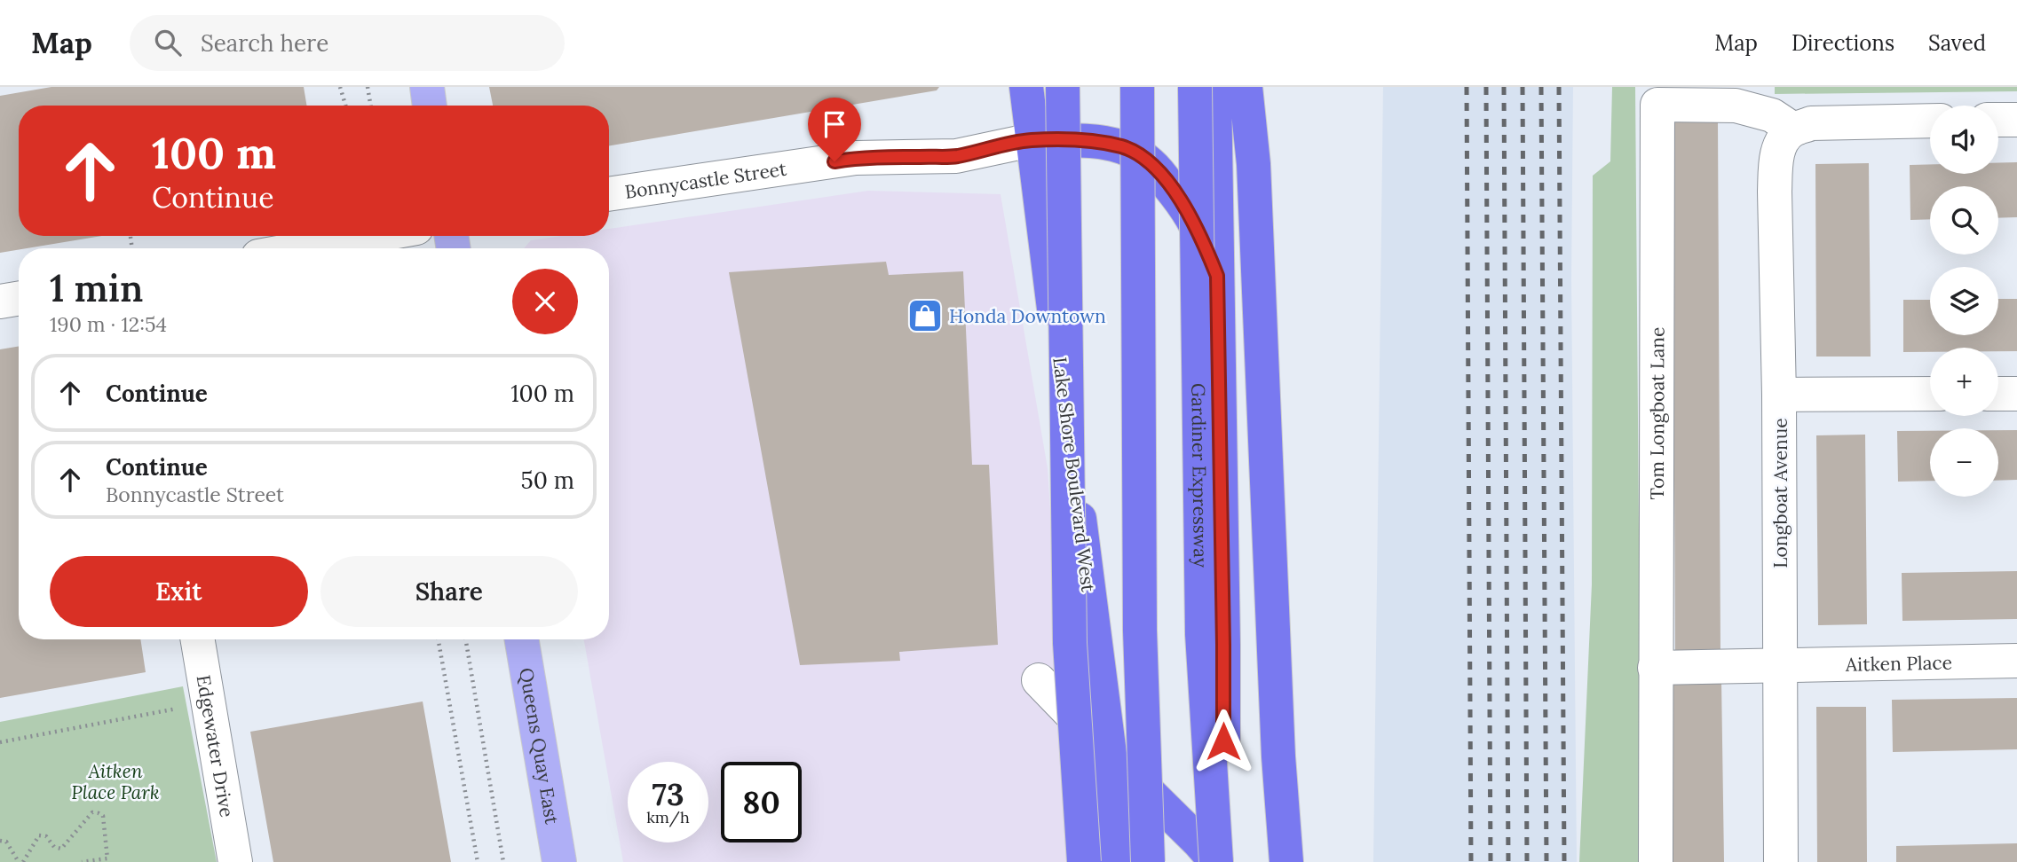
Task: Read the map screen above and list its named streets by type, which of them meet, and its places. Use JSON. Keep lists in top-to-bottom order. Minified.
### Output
{"streets":{"highway":["Lake Shore Boulevard West","Gardiner Expressway"],"main road":["Queens Quay East"],"street":["Bonnycastle Street","Tom Longboat Lane","Longboat Avenue","Aitken Place","Edgewater Drive"]},"crossings":[["Bonnycastle Street","Lake Shore Boulevard West"],["Tom Longboat Lane","Longboat Avenue"],["Tom Longboat Lane","Aitken Place"],["Longboat Avenue","Aitken Place"]],"parks":["Aitken Place Park"],"places":{"shop":["Honda Downtown"]},"page":{"header":"Map","search":"Search here","nav":["Map","Directions","Saved"],"map_buttons":["+","−"],"turn":["100 m","Continue"],"heading":["1 min","190 m · 12:54"],"list":[{"name":"Continue","value":"100 m"},{"name":"Continue","note":"Bonnycastle Street","value":"50 m"}],"buttons":["Exit","Share"],"speed":"73 km/h","limit":"80"}}
